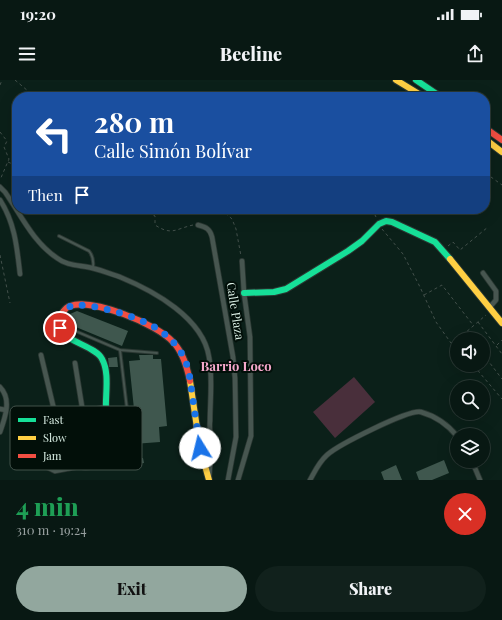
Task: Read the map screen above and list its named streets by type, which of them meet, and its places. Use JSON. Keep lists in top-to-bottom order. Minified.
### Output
{"streets":{"street":["Calle Plaza"]},"districts":["Barrio Loco"],"legend":["Fast","Slow","Jam"],"page":{"status":"19:20","header":"Beeline","turn":["280 m","Calle Simón Bolívar"],"then":"Then","heading":["4 min","310 m · 19:24"],"buttons":["Exit","Share"]}}
